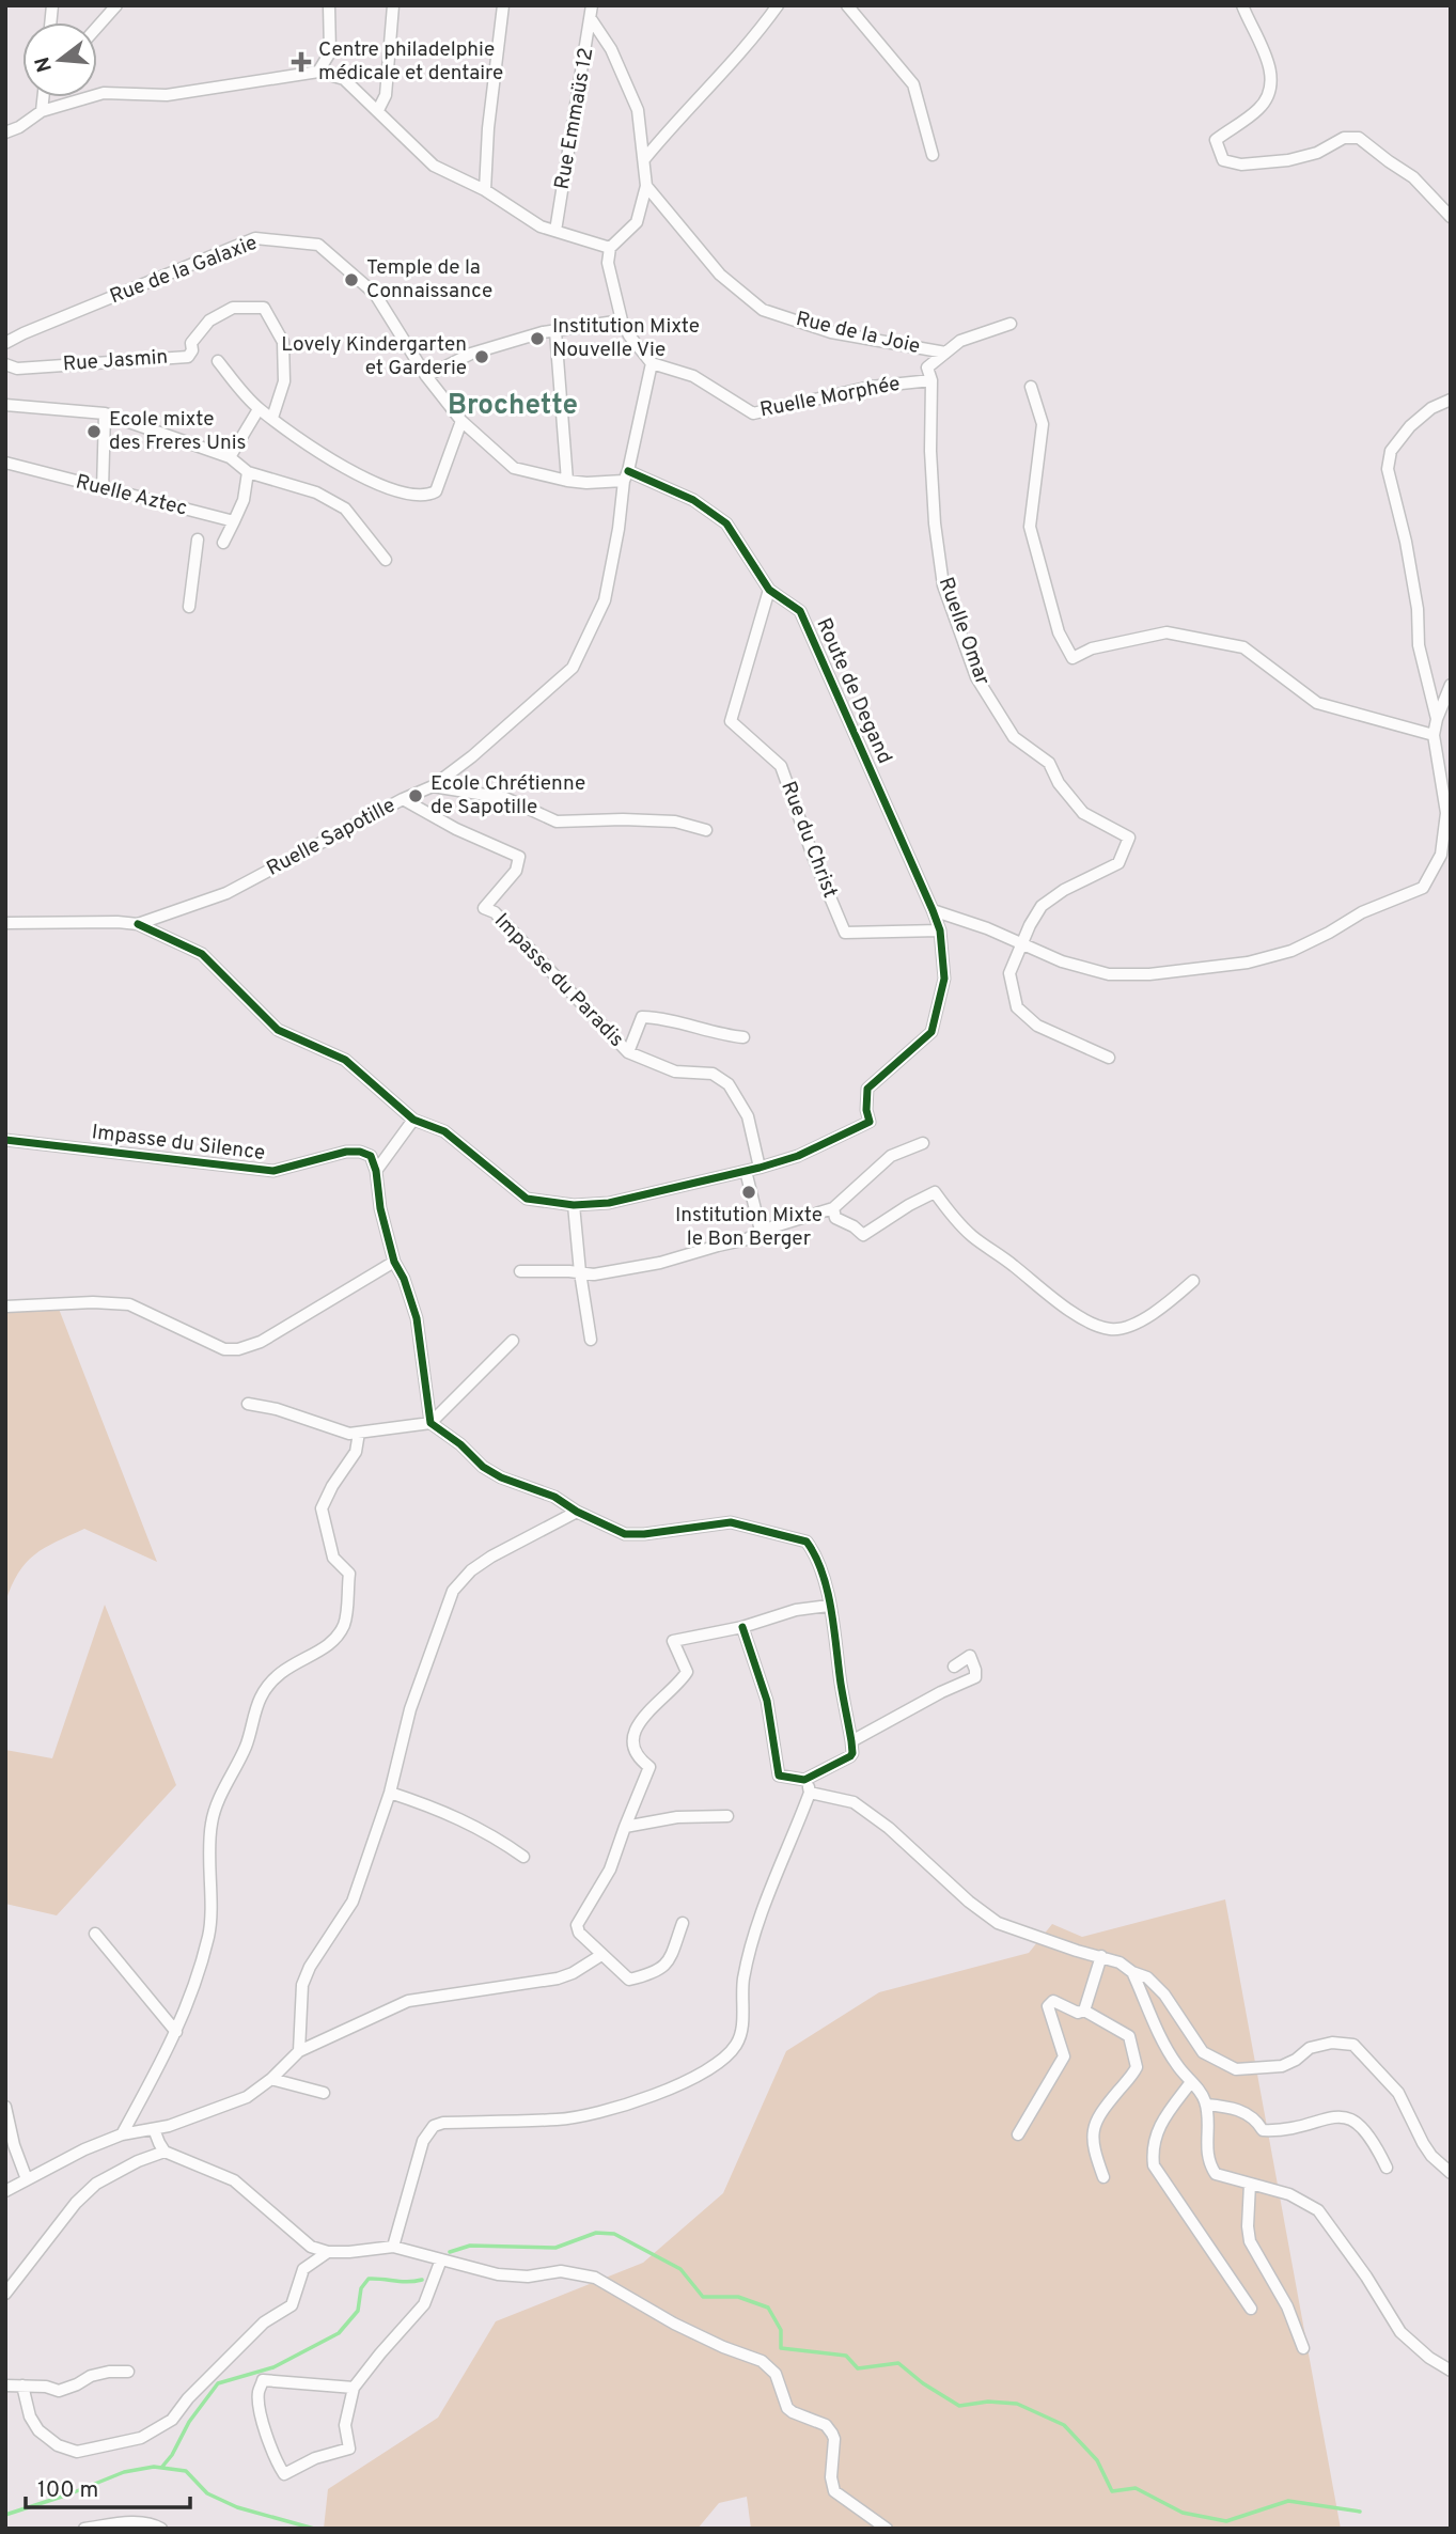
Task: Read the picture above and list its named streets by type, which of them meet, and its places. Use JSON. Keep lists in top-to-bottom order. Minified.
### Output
{"streets":{"street":["Rue Emmaüs 12","Rue de la Galaxie","Rue de la Joie","Rue Jasmin","Ruelle Morphée","Ruelle Aztec","Ruelle Omar","Route de Degand","Ruelle Sapotille","Rue du Christ","Impasse du Paradis","Impasse du Silence"]},"crossings":[["Rue de la Galaxie","Route de Degand"],["Rue de la Galaxie","Ruelle Sapotille"],["Rue de la Joie","Ruelle Omar"],["Ruelle Morphée","Ruelle Omar"],["Ruelle Morphée","Ruelle Sapotille"],["Route de Degand","Ruelle Sapotille"],["Route de Degand","Rue du Christ"],["Route de Degand","Impasse du Paradis"],["Ruelle Sapotille","Impasse du Paradis"]],"districts":["Brochette"],"places":{"health":["Centre philadelphie médicale et dentaire"],"other":["Temple de la Connaissance","Institution Mixte Nouvelle Vie","Lovely Kindergarten et Garderie","Ecole mixte des Freres Unis","Ecole Chrétienne de Sapotille","Institution Mixte le Bon Berger"]},"scale_bar":"100 m","north":"left"}
